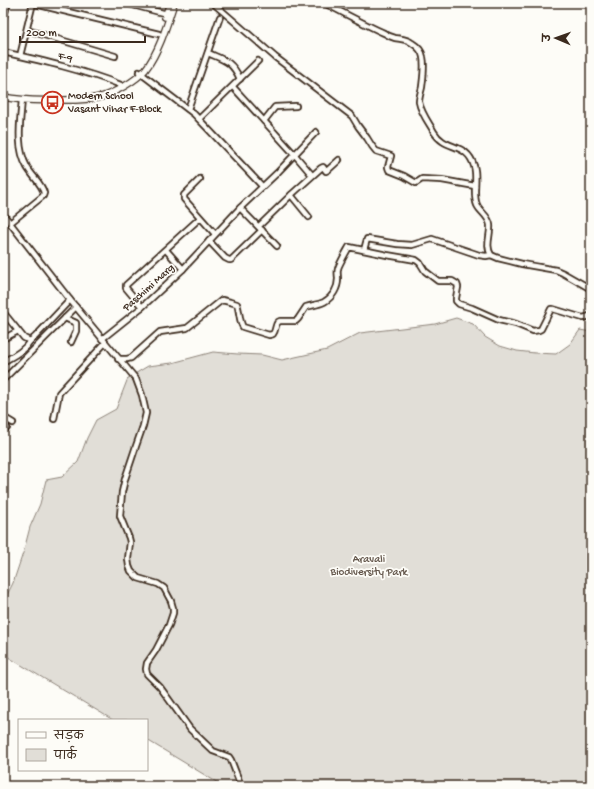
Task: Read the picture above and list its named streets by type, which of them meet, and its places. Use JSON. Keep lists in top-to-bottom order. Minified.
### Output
{"streets":{"street":["F-9","Paschimi Marg"]},"parks":["Aravali Biodiversity Park"],"places":{"bus stop":["Modern School Vasant Vihar F-Block"]},"legend":["सड़क","पार्क"],"scale_bar":"200 m","north":"left"}
